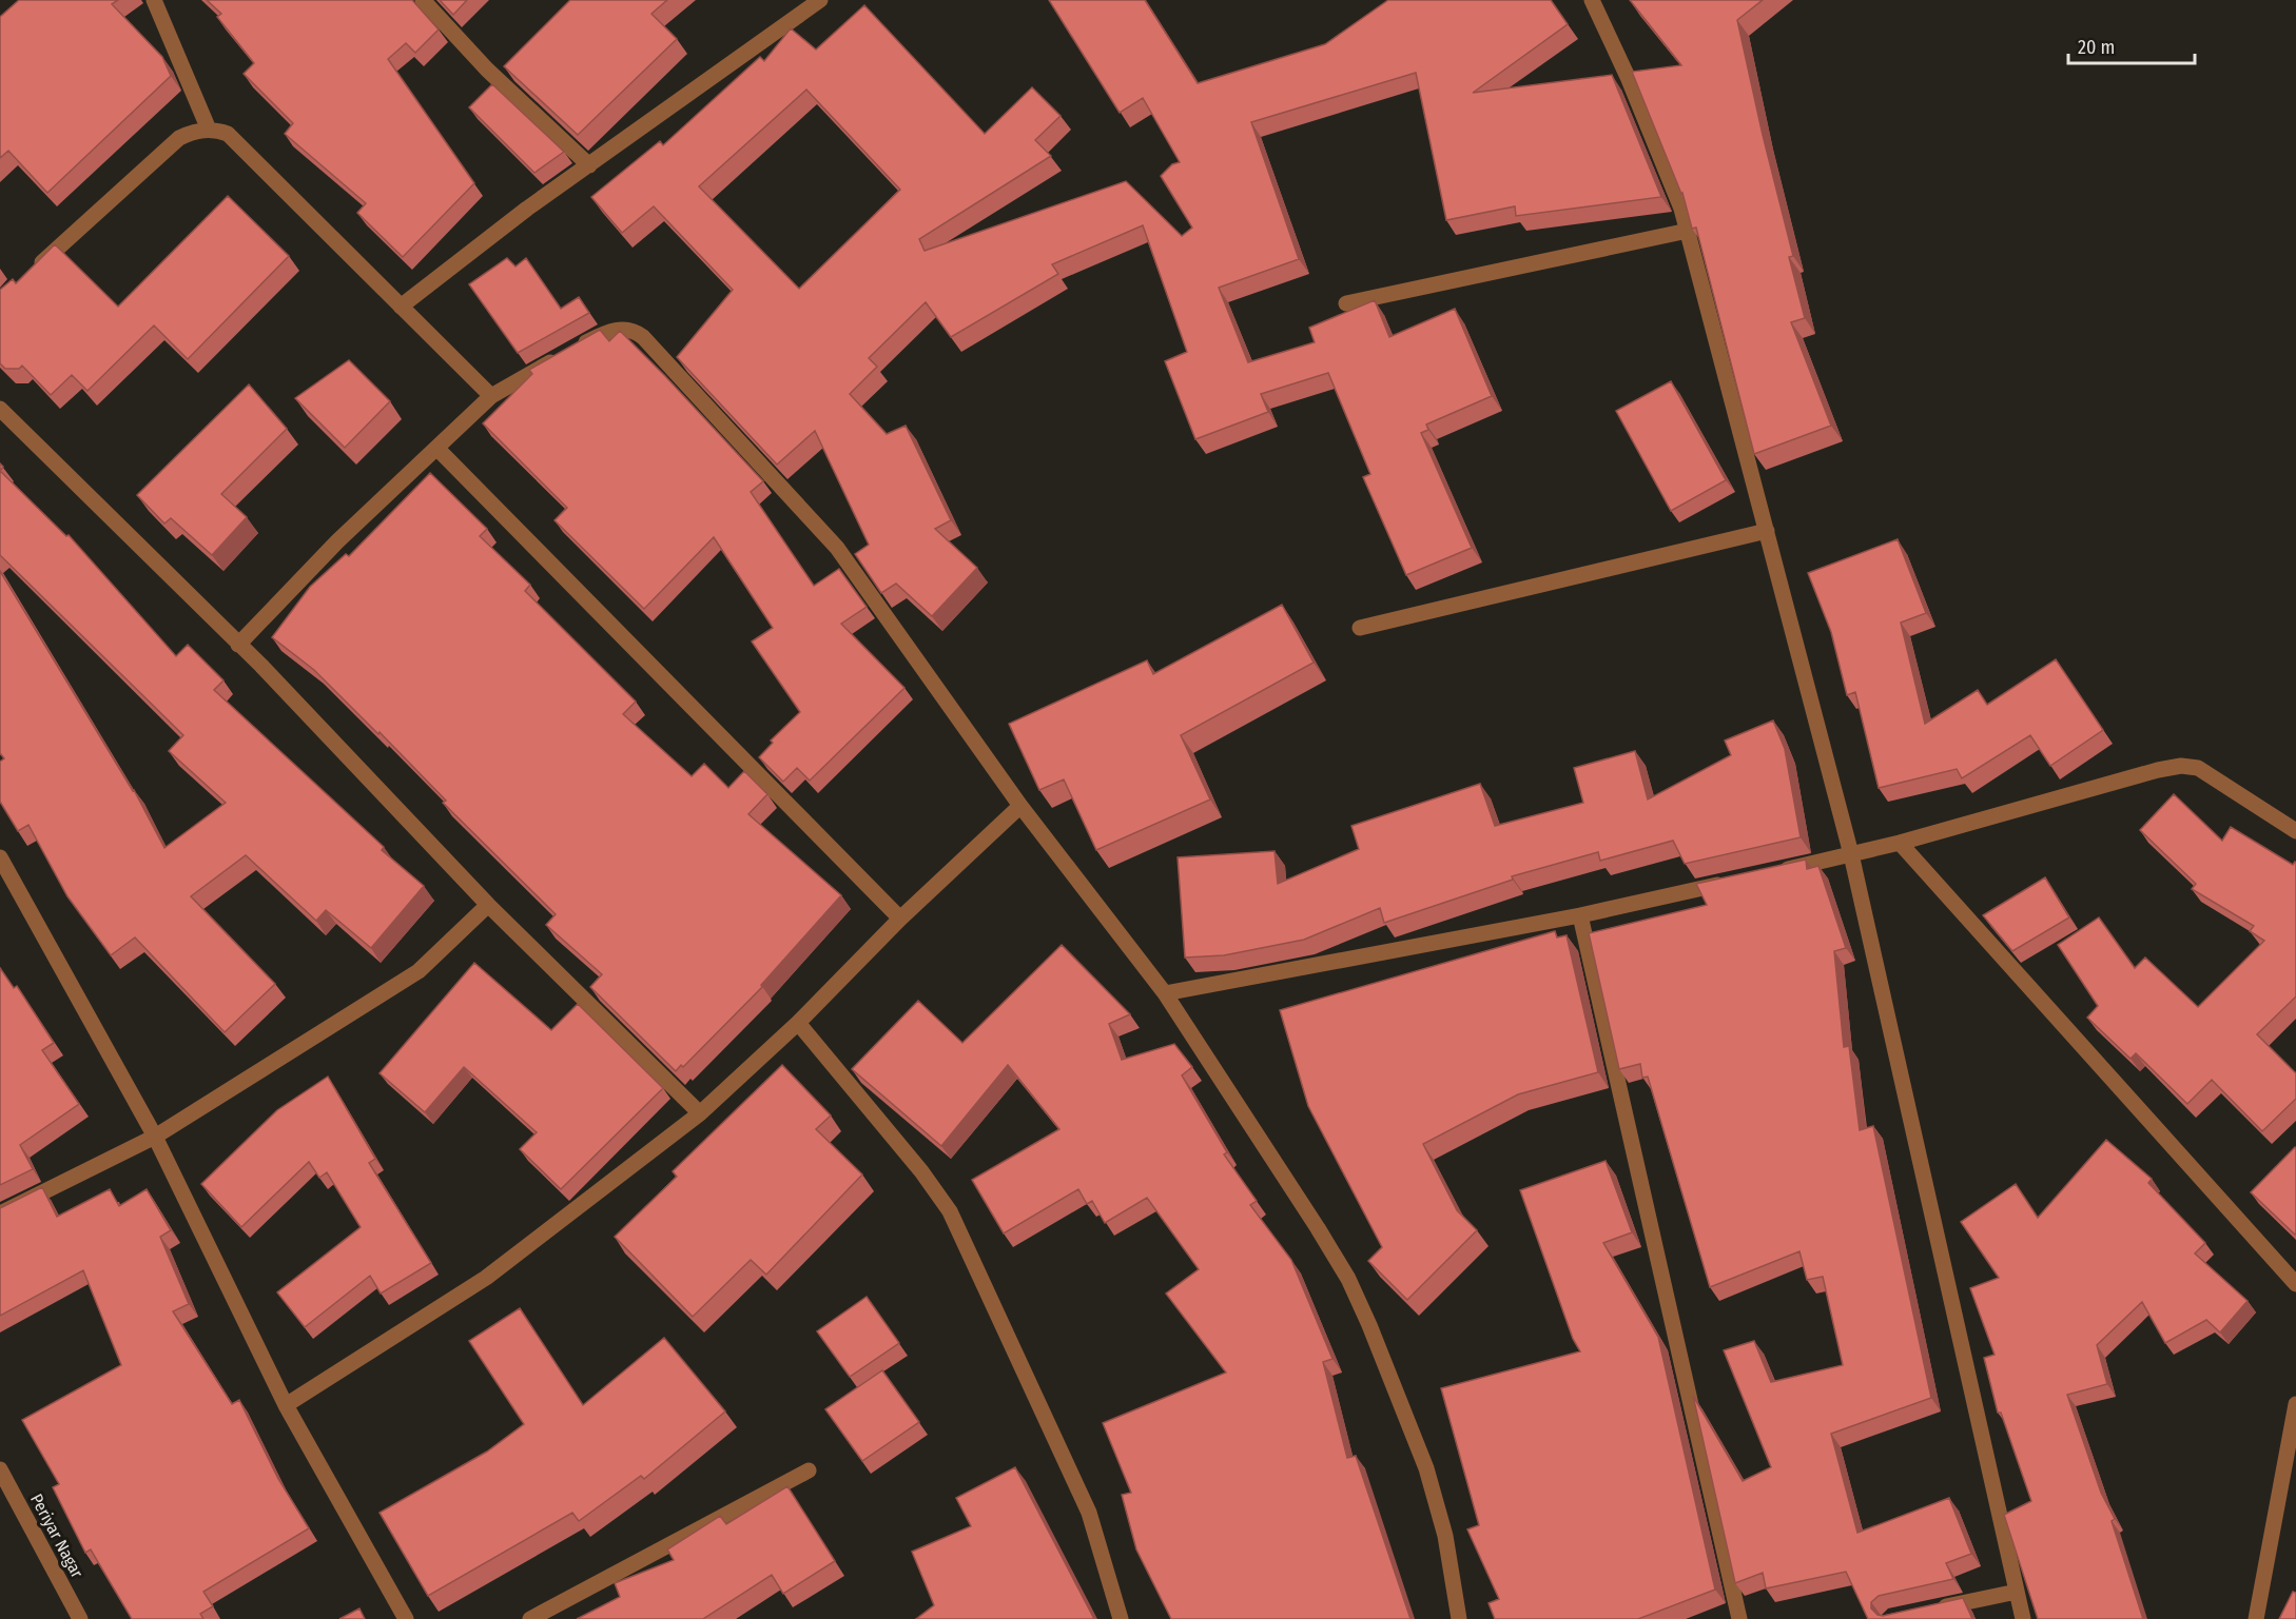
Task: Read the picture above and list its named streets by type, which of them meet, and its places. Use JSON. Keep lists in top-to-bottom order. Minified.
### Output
{"streets":{"street":["Periyar Nagar"]},"scale_bar":"20 m"}
